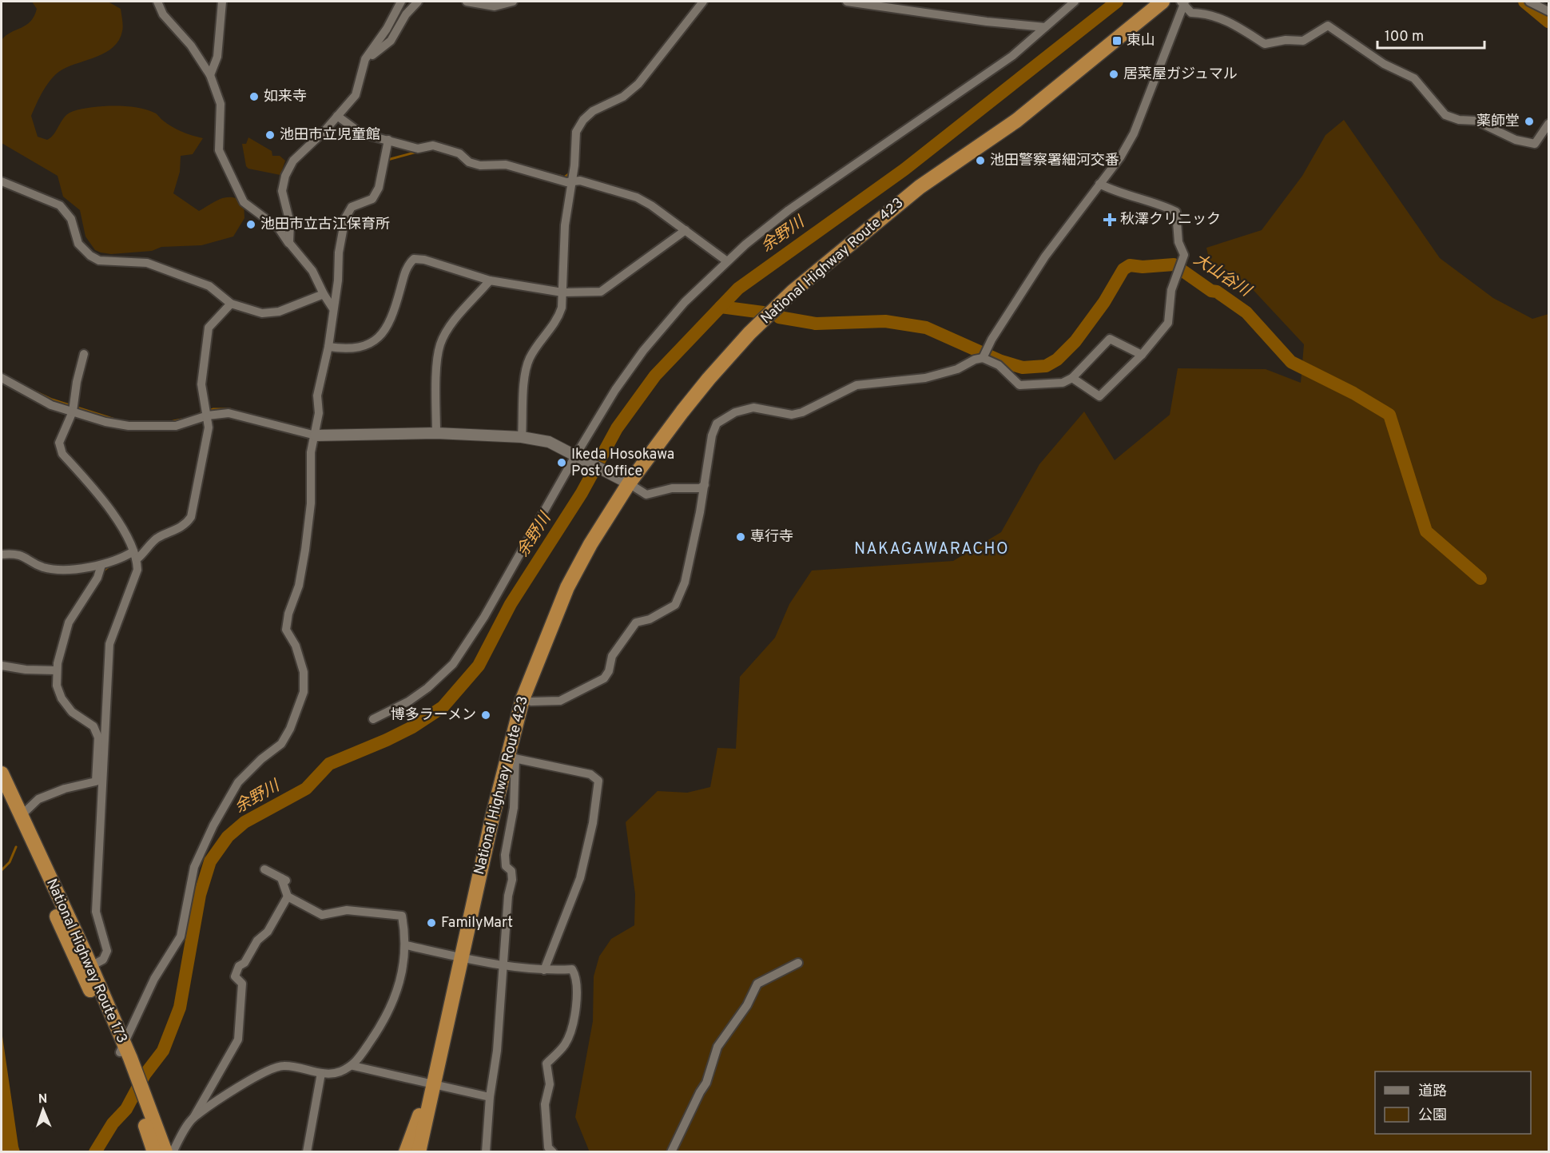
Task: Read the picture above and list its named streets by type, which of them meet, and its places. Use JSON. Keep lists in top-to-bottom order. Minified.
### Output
{"streets":{"highway":["National Highway Route 423","National Highway Route 173"]},"districts":["NAKAGAWARACHO"],"water":["余野川","大山谷川"],"places":{"transit":["東山"],"other":["居菜屋ガジュマル","如来寺","薬師堂","池田市立児童館","池田警察署細河交番","池田市立古江保育所","Ikeda Hosokawa Post Office","専行寺","博多ラーメン","FamilyMart"],"health":["秋澤クリニック"]},"legend":["道路","公園"],"scale_bar":"100 m","north":"top"}
